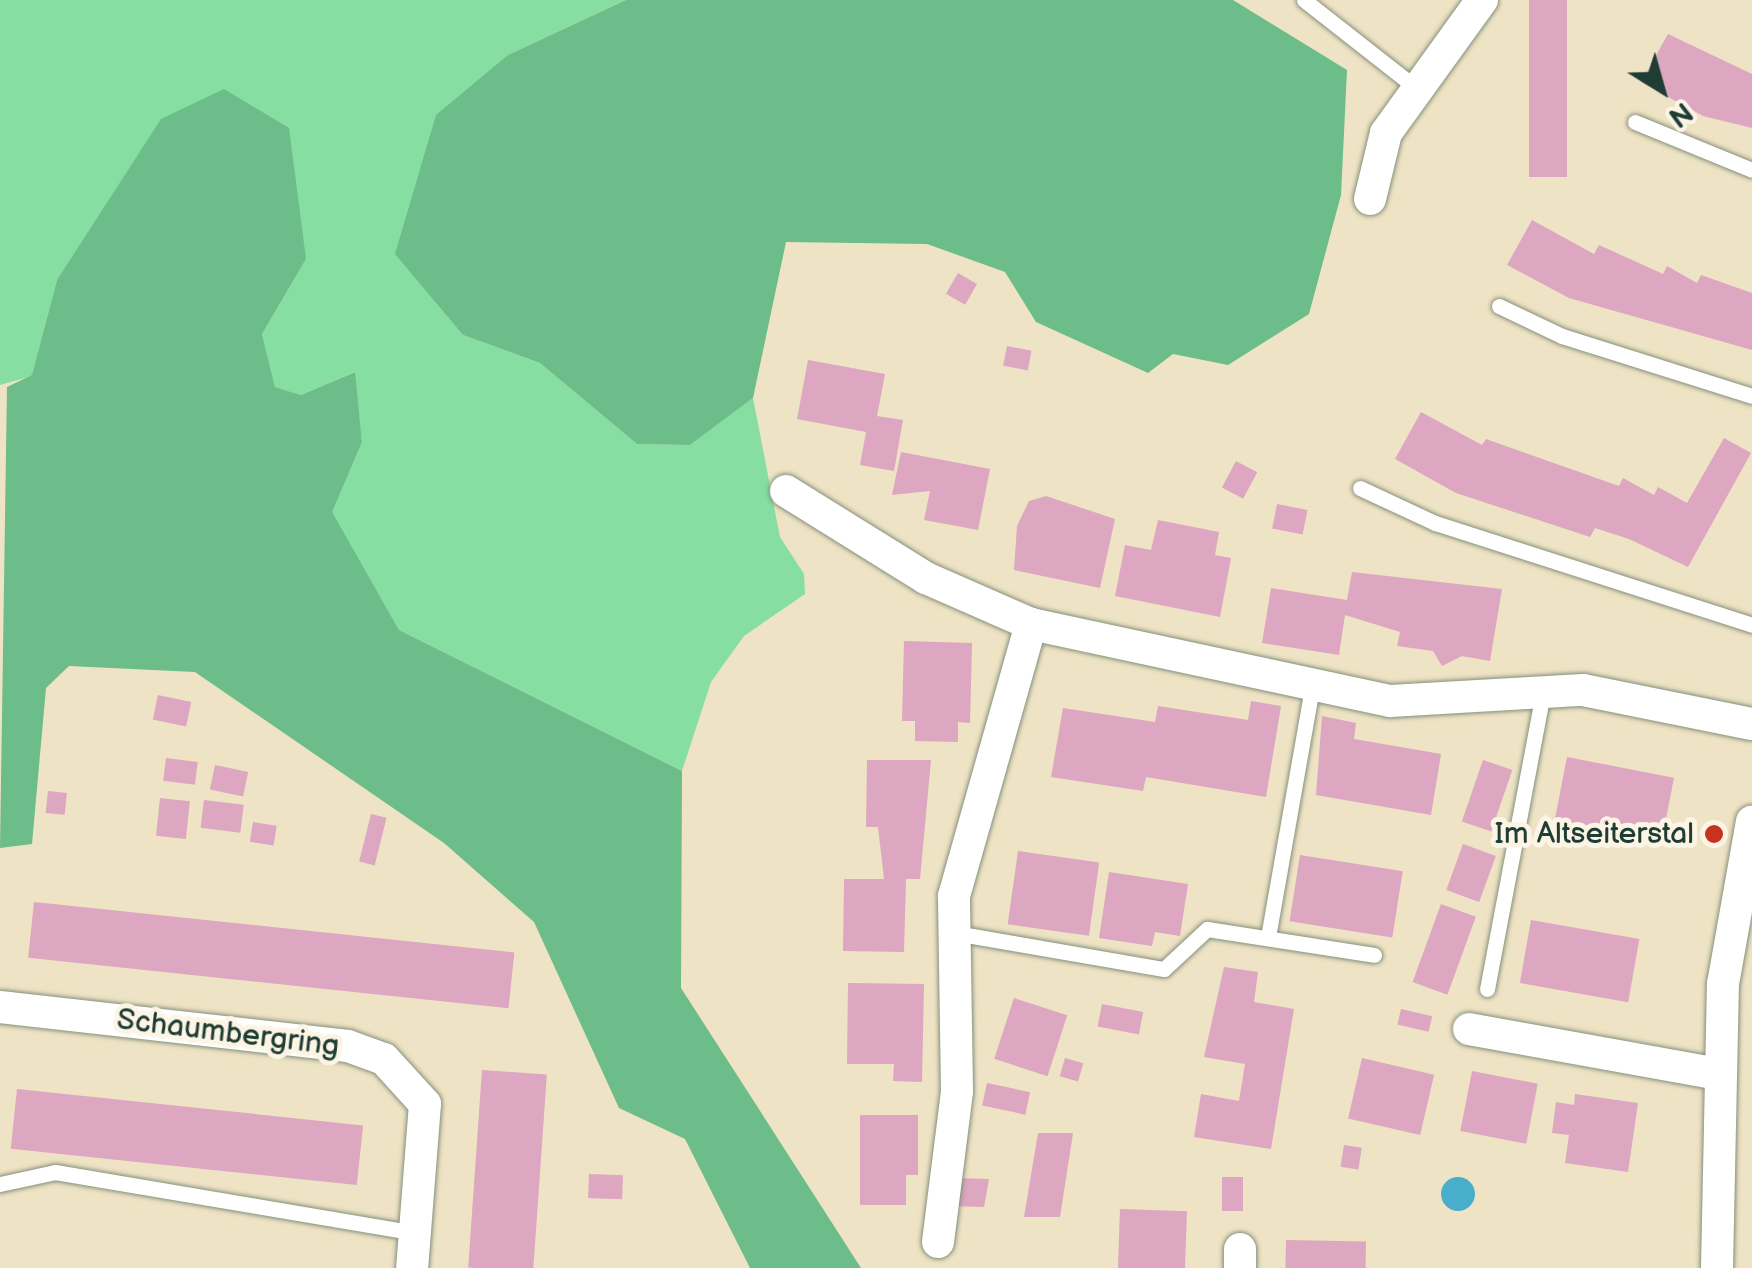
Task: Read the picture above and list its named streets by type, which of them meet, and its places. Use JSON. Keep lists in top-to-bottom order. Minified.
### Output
{"streets":{"street":["Schaumbergring"]},"places":["Im Altseiterstal"],"north":"bottom right"}
